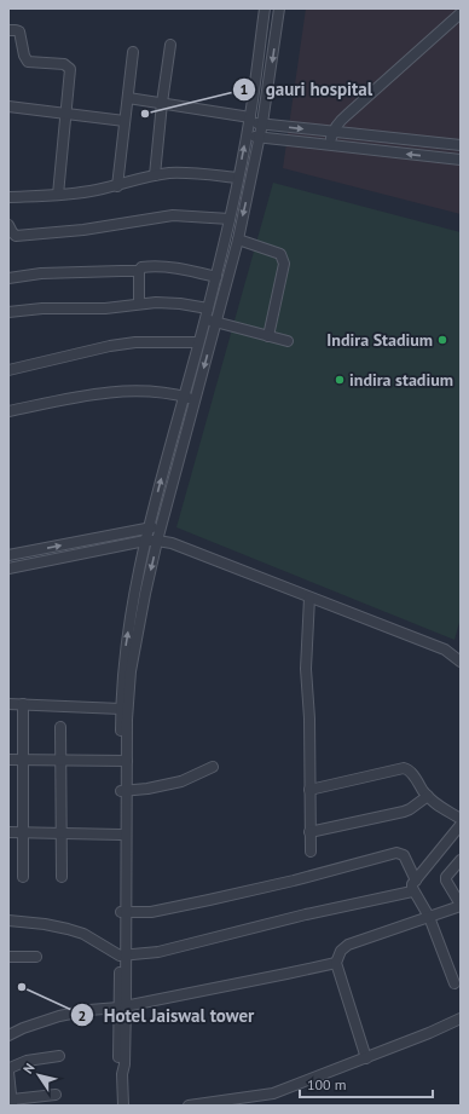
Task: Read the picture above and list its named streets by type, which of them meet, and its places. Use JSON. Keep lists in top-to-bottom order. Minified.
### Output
{"places":["gauri hospital","Indira Stadium","indira stadium","Hotel Jaiswal tower"],"scale_bar":"100 m","north":"top left"}
